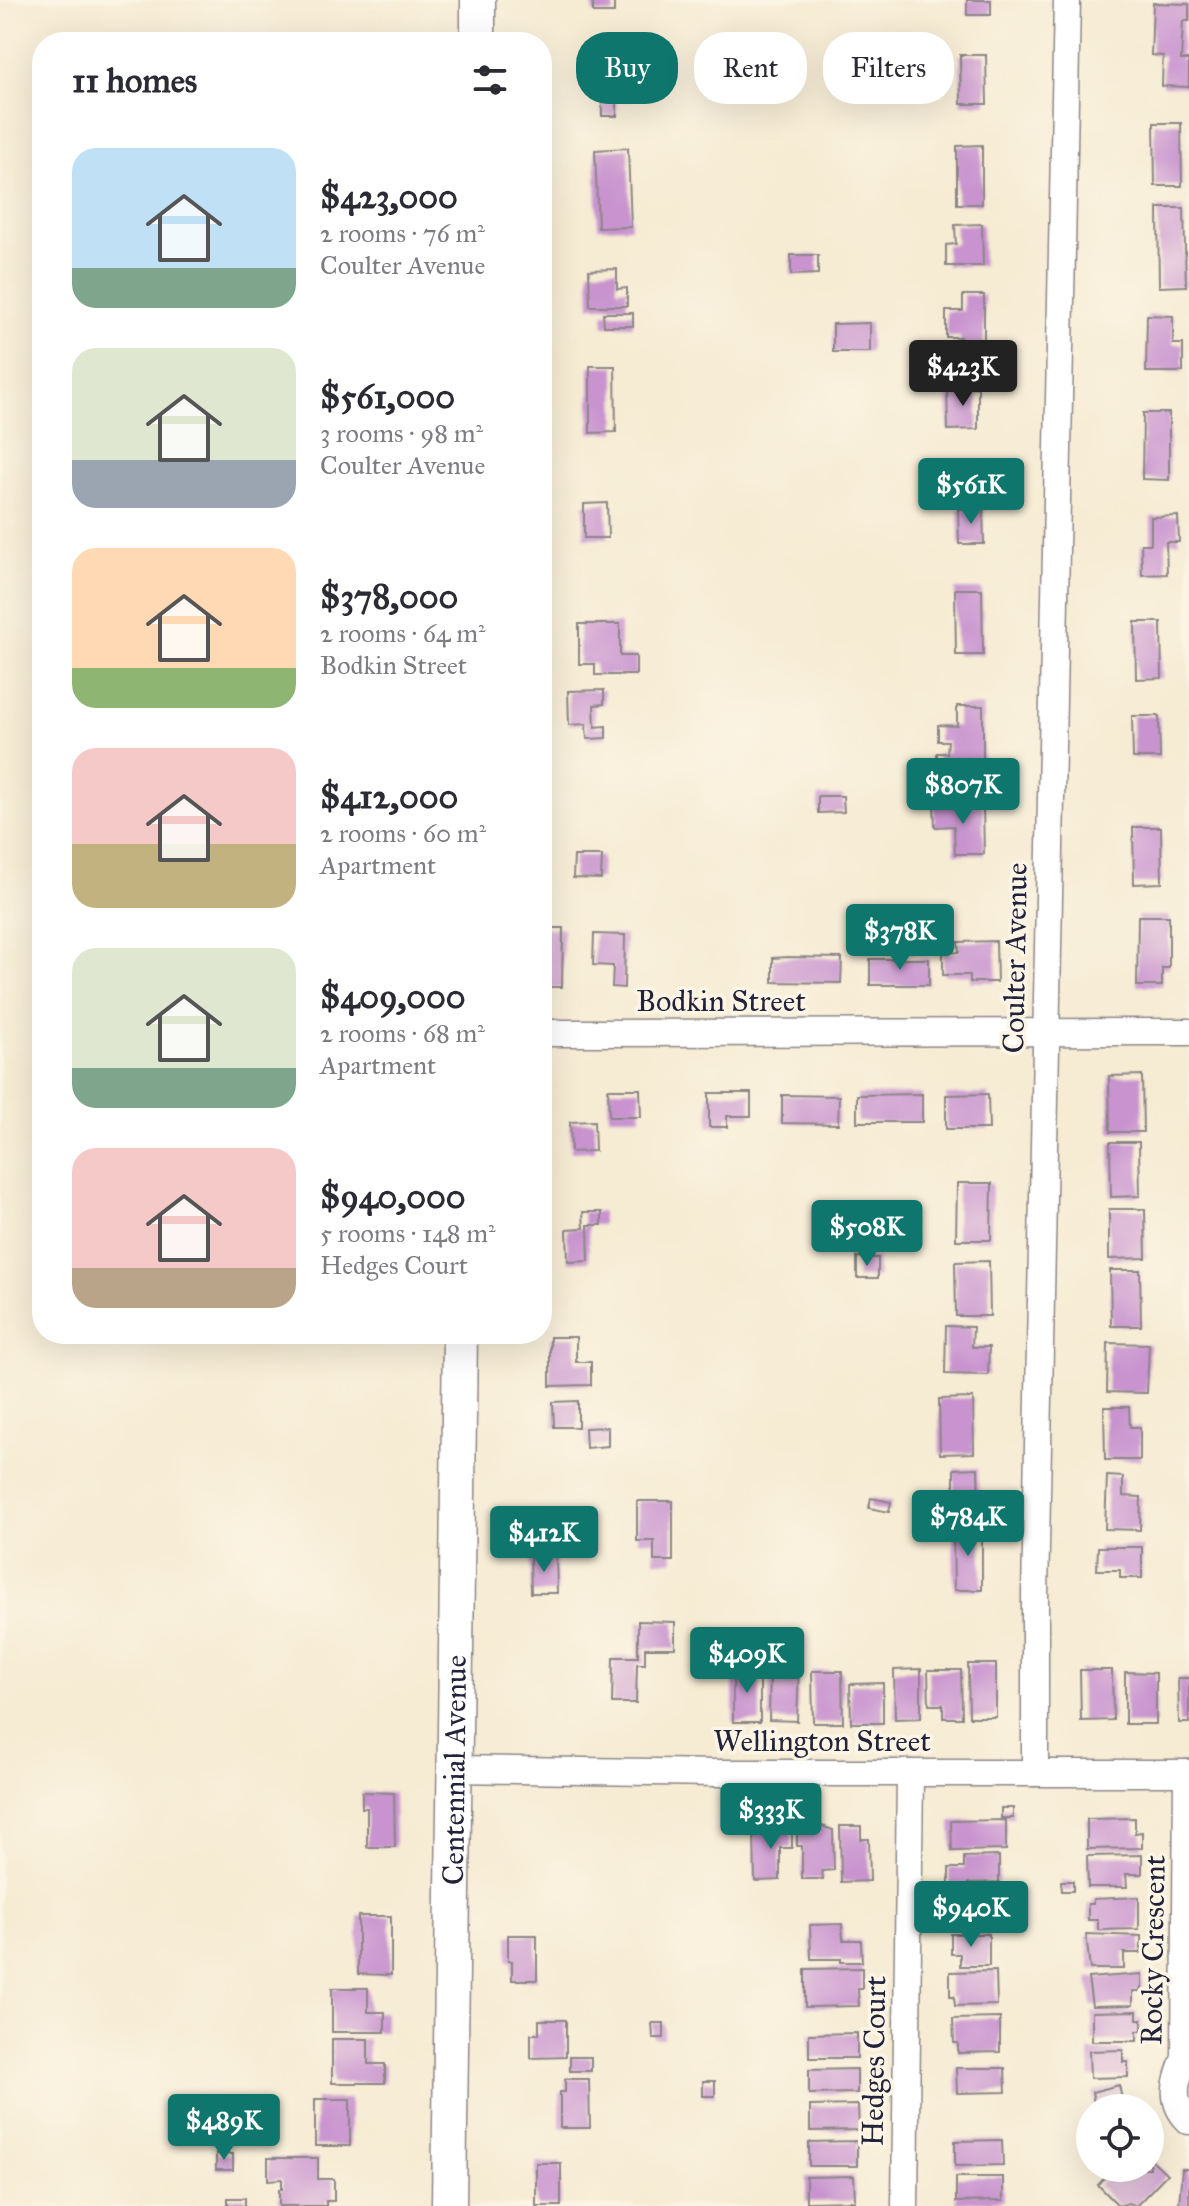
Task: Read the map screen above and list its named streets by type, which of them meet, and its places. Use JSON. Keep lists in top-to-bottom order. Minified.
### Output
{"streets":{"main road":["Centennial Avenue"],"street":["Coulter Avenue","Bodkin Street","Wellington Street","Rocky Crescent","Hedges Court"]},"crossings":[["Coulter Avenue","Bodkin Street"],["Coulter Avenue","Wellington Street"],["Wellington Street","Centennial Avenue"],["Wellington Street","Rocky Crescent"],["Wellington Street","Hedges Court"]],"page":{"chip":["Buy","Rent","Filters"],"heading":"11 homes","list":[{"name":"$423,000","note":"2 rooms · 76 m² · Coulter Avenue"},{"name":"$561,000","note":"3 rooms · 98 m² · Coulter Avenue"},{"name":"$378,000","note":"2 rooms · 64 m² · Bodkin Street"},{"name":"$412,000","note":"2 rooms · 60 m² · Apartment"},{"name":"$409,000","note":"2 rooms · 68 m² · Apartment"},{"name":"$940,000","note":"5 rooms · 148 m² · Hedges Court"}],"price":["$423K","$561K","$807K","$378K","$508K","$784K","$412K","$409K","$333K","$940K","$489K"]}}
